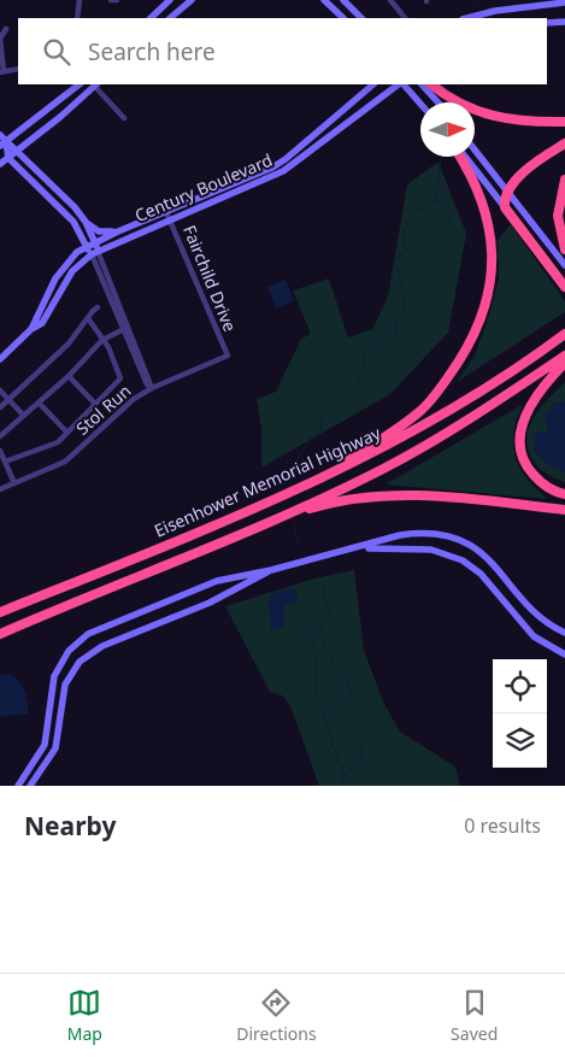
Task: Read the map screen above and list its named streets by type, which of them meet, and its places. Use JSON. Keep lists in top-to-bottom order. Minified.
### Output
{"streets":{"highway":["Eisenhower Memorial Highway"],"street":["Century Boulevard","Fairchild Drive","Stol Run"]},"crossings":[["Century Boulevard","Fairchild Drive"],["Fairchild Drive","Stol Run"]],"north":"right","page":{"search":"Search here","heading":["Nearby","0 results"],"nav":["Map","Directions","Saved"]}}
